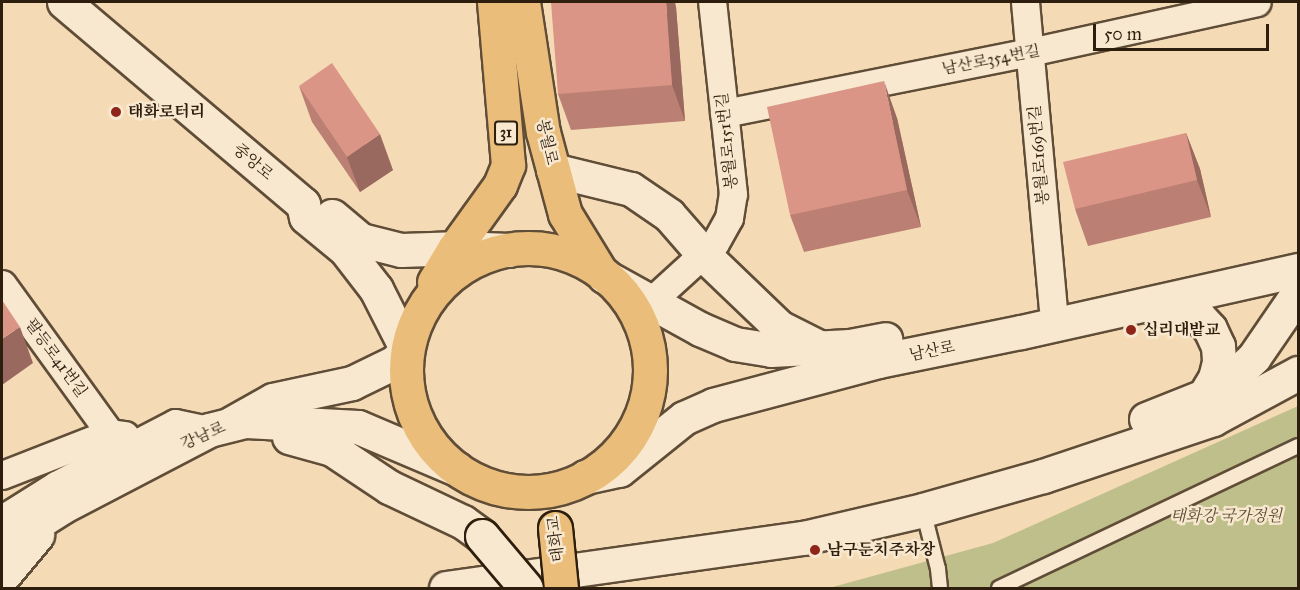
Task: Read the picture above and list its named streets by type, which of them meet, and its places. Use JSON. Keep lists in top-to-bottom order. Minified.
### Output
{"streets":{"main road":["31","봉월로","중앙로","남산로","강남로","태화교"],"street":["남산로354번길","봉월로151번길","봉월로169번길","팔등로41번길"]},"crossings":[["남산로354번길","봉월로151번길"],["남산로354번길","봉월로169번길"],["봉월로151번길","남산로"],["봉월로169번길","남산로"]],"parks":["태화강 국가정원"],"places":["태화로터리","십리대밭교","남구둔치주차장"],"scale_bar":"50 m"}
